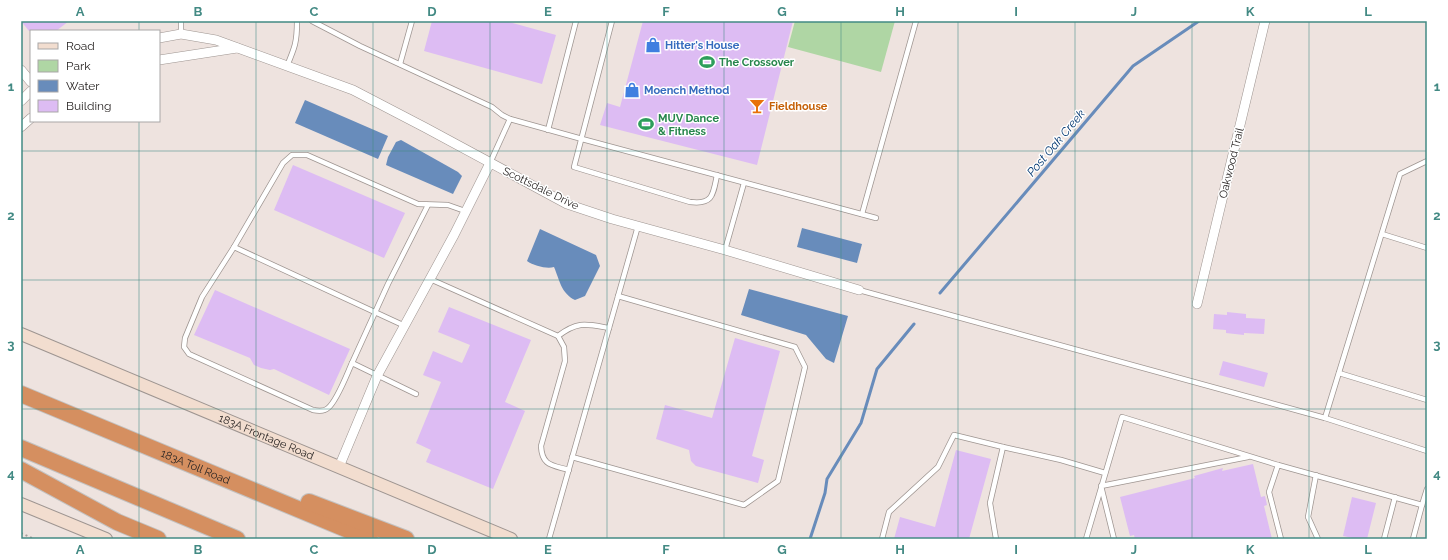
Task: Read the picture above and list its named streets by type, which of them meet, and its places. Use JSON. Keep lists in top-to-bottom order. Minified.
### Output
{"streets":{"highway":["183A Toll Road"],"main road":["183A Frontage Road"],"street":["Oakwood Trail","Scottsdale Drive"]},"water":["Post Oak Creek"],"places":{"shop":["Hitter's House","Moench Method"],"sports":["The Crossover","MUV Dance & Fitness"],"bar":["Fieldhouse"]},"legend":["Road","Park","Water","Building"],"grid":{"columns":["A","B","C","D","E","F","G","H","I","J","K","L"],"rows":["1","2","3","4"]}}
